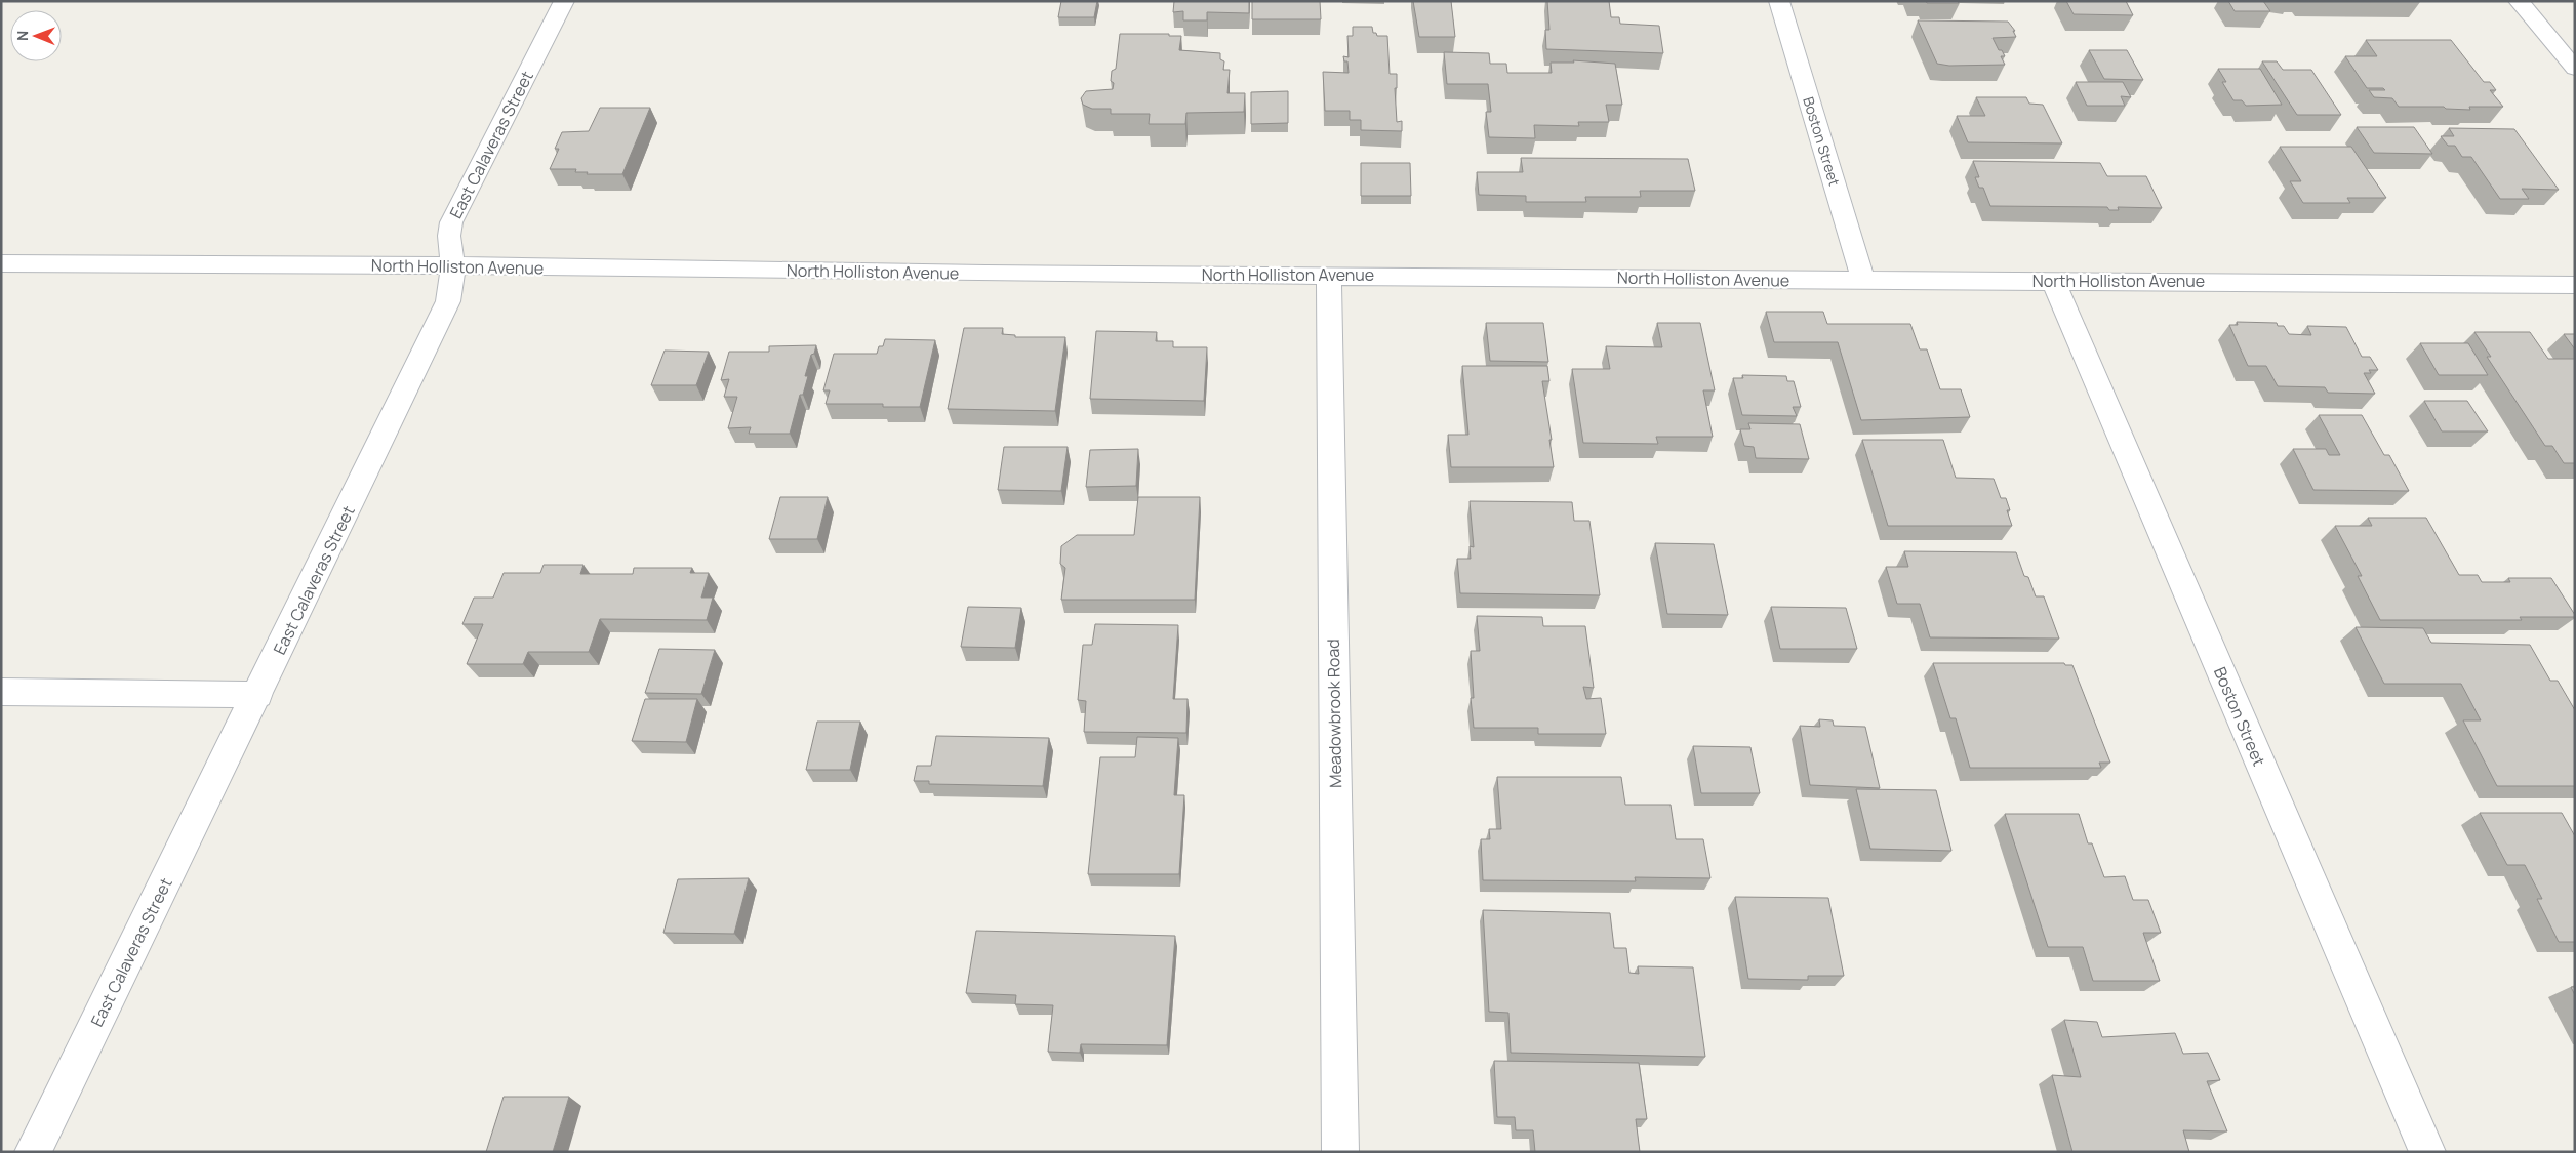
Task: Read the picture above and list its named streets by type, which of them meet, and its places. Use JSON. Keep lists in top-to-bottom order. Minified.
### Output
{"streets":{"street":["Boston Street","East Calaveras Street","North Holliston Avenue","Meadowbrook Road"]},"crossings":[["Boston Street","North Holliston Avenue"],["East Calaveras Street","North Holliston Avenue"],["North Holliston Avenue","Meadowbrook Road"]],"north":"left"}
